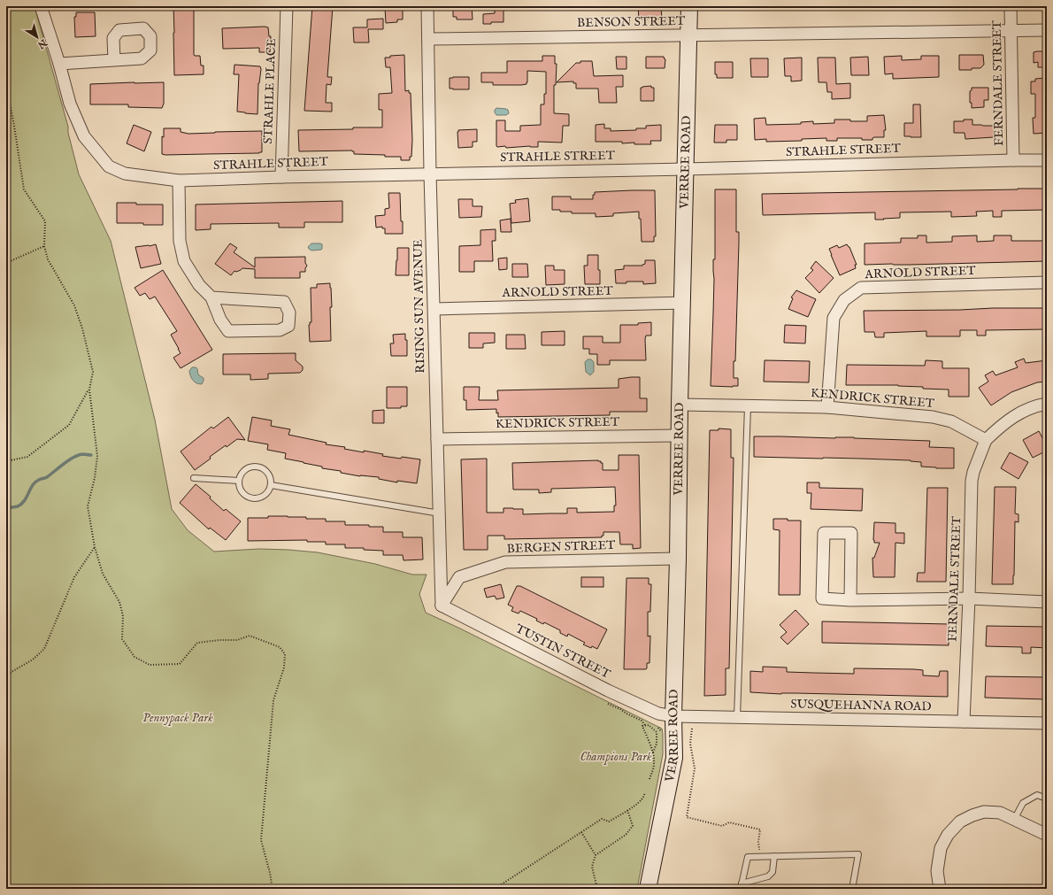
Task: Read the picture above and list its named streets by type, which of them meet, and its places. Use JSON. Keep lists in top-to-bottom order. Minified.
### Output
{"streets":{"main road":["VERREE ROAD"],"street":["BENSON STREET","FERNDALE STREET","STRAHLE PLACE","STRAHLE STREET","ARNOLD STREET","RISING SUN AVENUE","KENDRICK STREET","BERGEN STREET","TUSTIN STREET","SUSQUEHANNA ROAD"]},"crossings":[["BENSON STREET","FERNDALE STREET"],["BENSON STREET","VERREE ROAD"],["BENSON STREET","RISING SUN AVENUE"],["FERNDALE STREET","STRAHLE STREET"],["FERNDALE STREET","KENDRICK STREET"],["FERNDALE STREET","SUSQUEHANNA ROAD"],["STRAHLE PLACE","STRAHLE STREET"],["STRAHLE STREET","VERREE ROAD"],["STRAHLE STREET","RISING SUN AVENUE"],["VERREE ROAD","ARNOLD STREET"],["VERREE ROAD","KENDRICK STREET"],["VERREE ROAD","BERGEN STREET"],["VERREE ROAD","TUSTIN STREET"],["VERREE ROAD","SUSQUEHANNA ROAD"],["ARNOLD STREET","RISING SUN AVENUE"],["ARNOLD STREET","KENDRICK STREET"],["RISING SUN AVENUE","KENDRICK STREET"],["RISING SUN AVENUE","BERGEN STREET"],["RISING SUN AVENUE","TUSTIN STREET"],["BERGEN STREET","TUSTIN STREET"],["TUSTIN STREET","SUSQUEHANNA ROAD"]],"parks":["Pennypack Park","Champions Park"],"north":"bottom right"}
